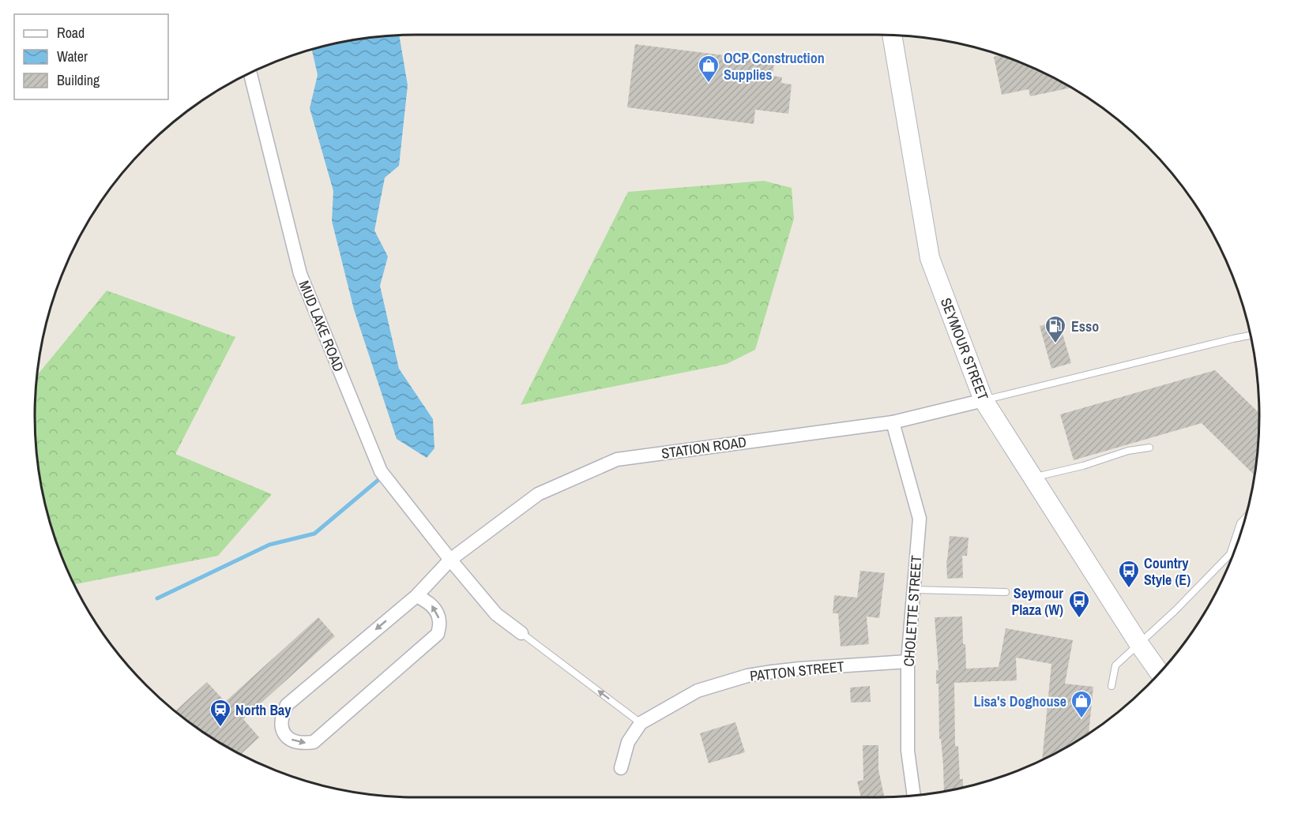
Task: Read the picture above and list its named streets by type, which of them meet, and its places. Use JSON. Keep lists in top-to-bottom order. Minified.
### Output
{"streets":{"street":["MUD LAKE ROAD","SEYMOUR STREET","STATION ROAD","CHOLETTE STREET","PATTON STREET"]},"crossings":[["MUD LAKE ROAD","STATION ROAD"],["SEYMOUR STREET","STATION ROAD"],["STATION ROAD","CHOLETTE STREET"],["CHOLETTE STREET","PATTON STREET"]],"places":{"shop":["OCP Construction Supplies","Lisa's Doghouse"],"fuel station":["Esso"],"bus stop":["Country Style (E)","Seymour Plaza (W)"],"station":["North Bay"]},"legend":["Road","Water","Building"]}
